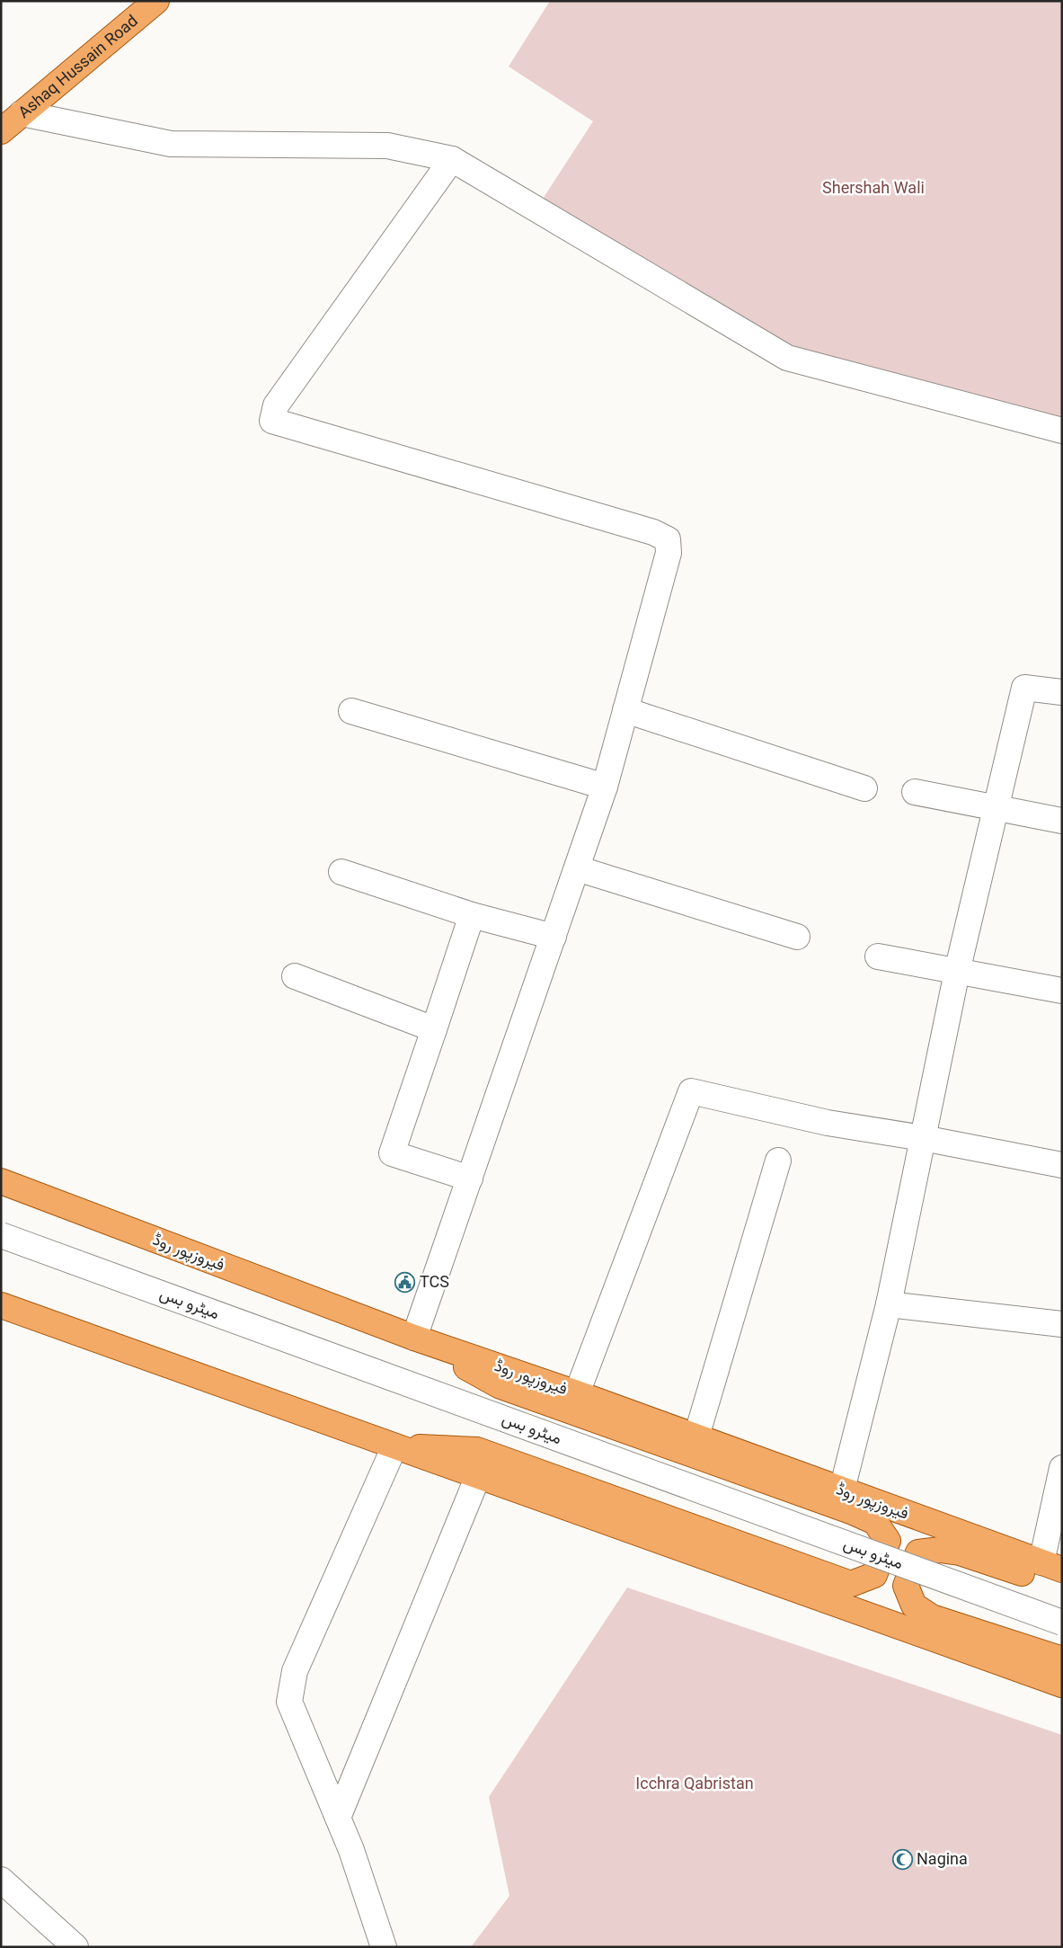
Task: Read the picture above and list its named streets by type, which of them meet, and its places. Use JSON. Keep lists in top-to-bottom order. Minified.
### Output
{"streets":{"main road":["Ashaq Hussain Road","فیروزپور روڈ"],"street":["میٹرو بس"]},"parks":["Shershah Wali","Icchra Qabristan"],"places":{"public building":["TCS"],"mosque":["Nagina"]}}
